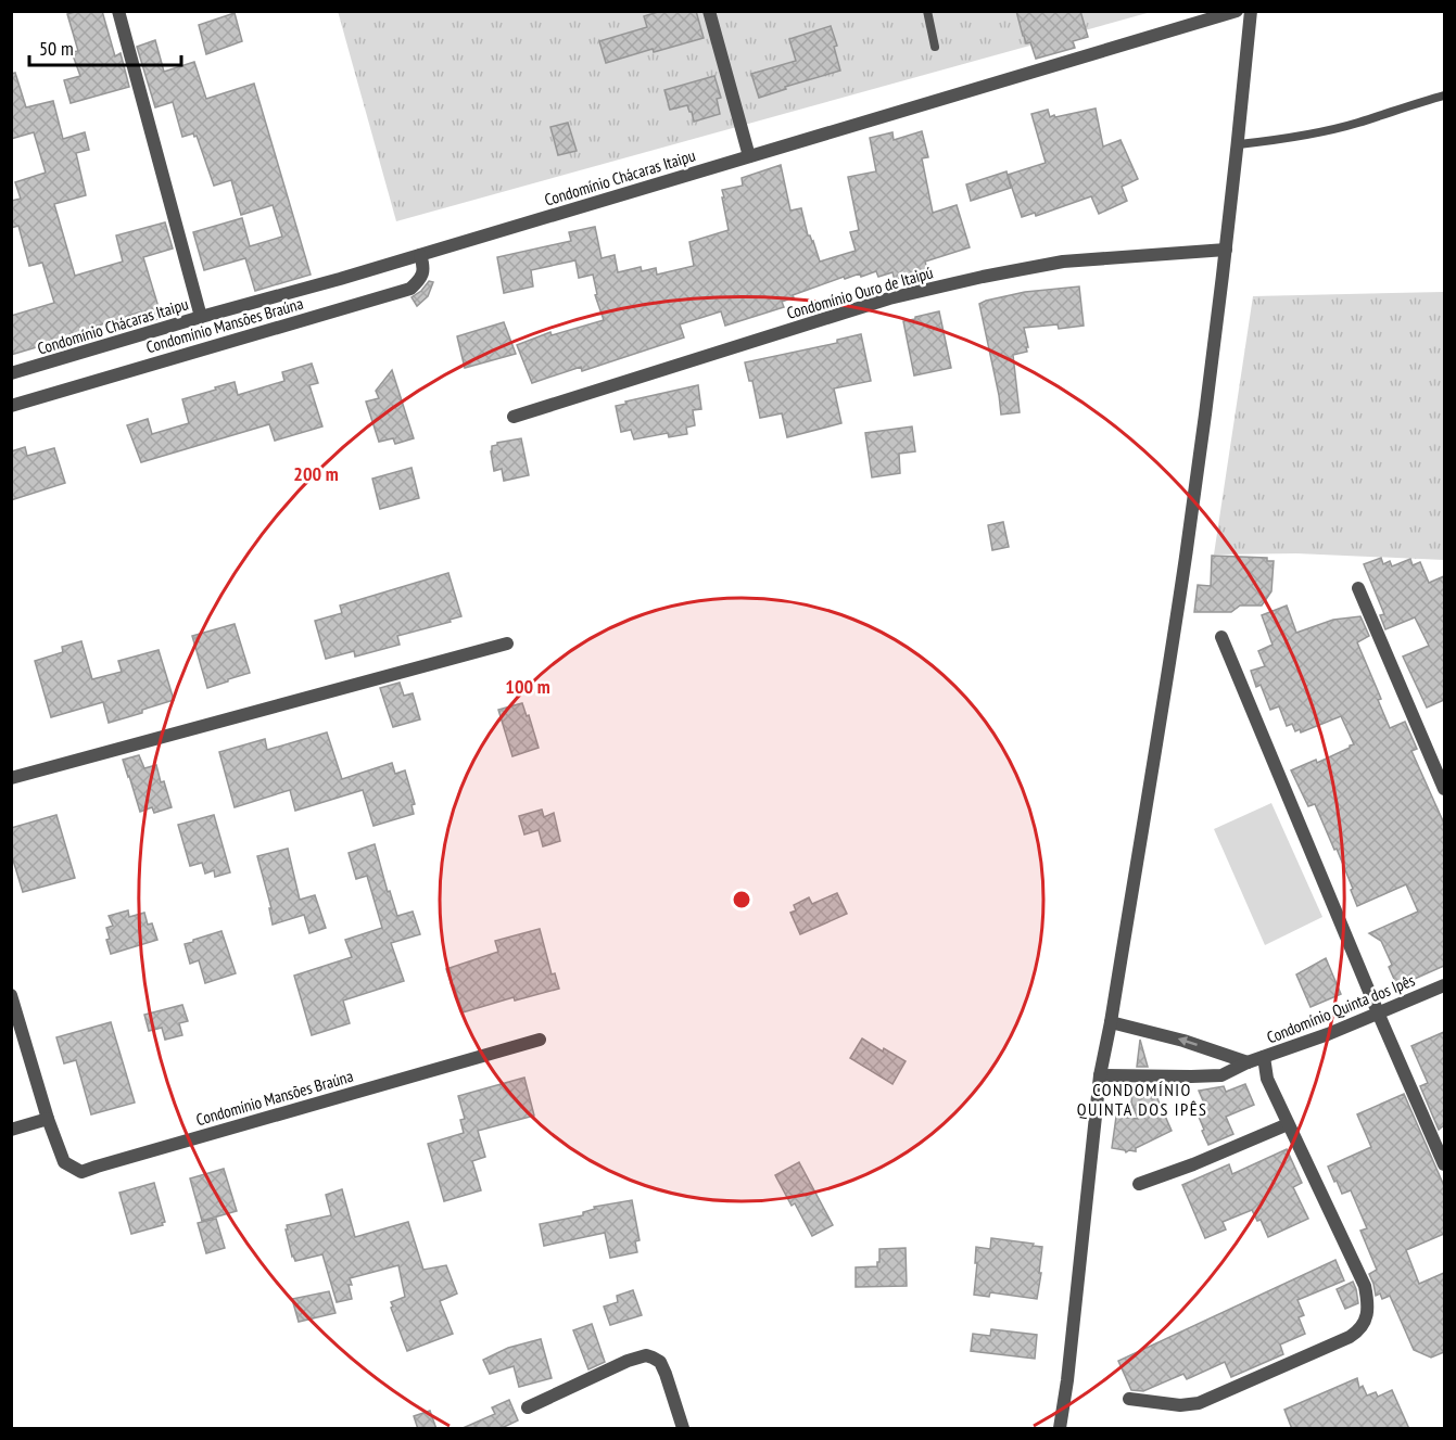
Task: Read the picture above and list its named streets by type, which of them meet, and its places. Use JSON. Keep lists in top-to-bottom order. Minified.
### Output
{"streets":{"street":["Condomínio Chácaras Itaipu","Condomínio Ouro de Itaipú","Condomínio Mansões Braúna","Condomínio Quinta dos Ipês"]},"crossings":[["Condomínio Chácaras Itaipu","Condomínio Mansões Braúna"]],"districts":["CONDOMÍNIO QUINTA DOS IPÊS"],"scale_bar":"50 m","rings":["200 m","100 m"]}
